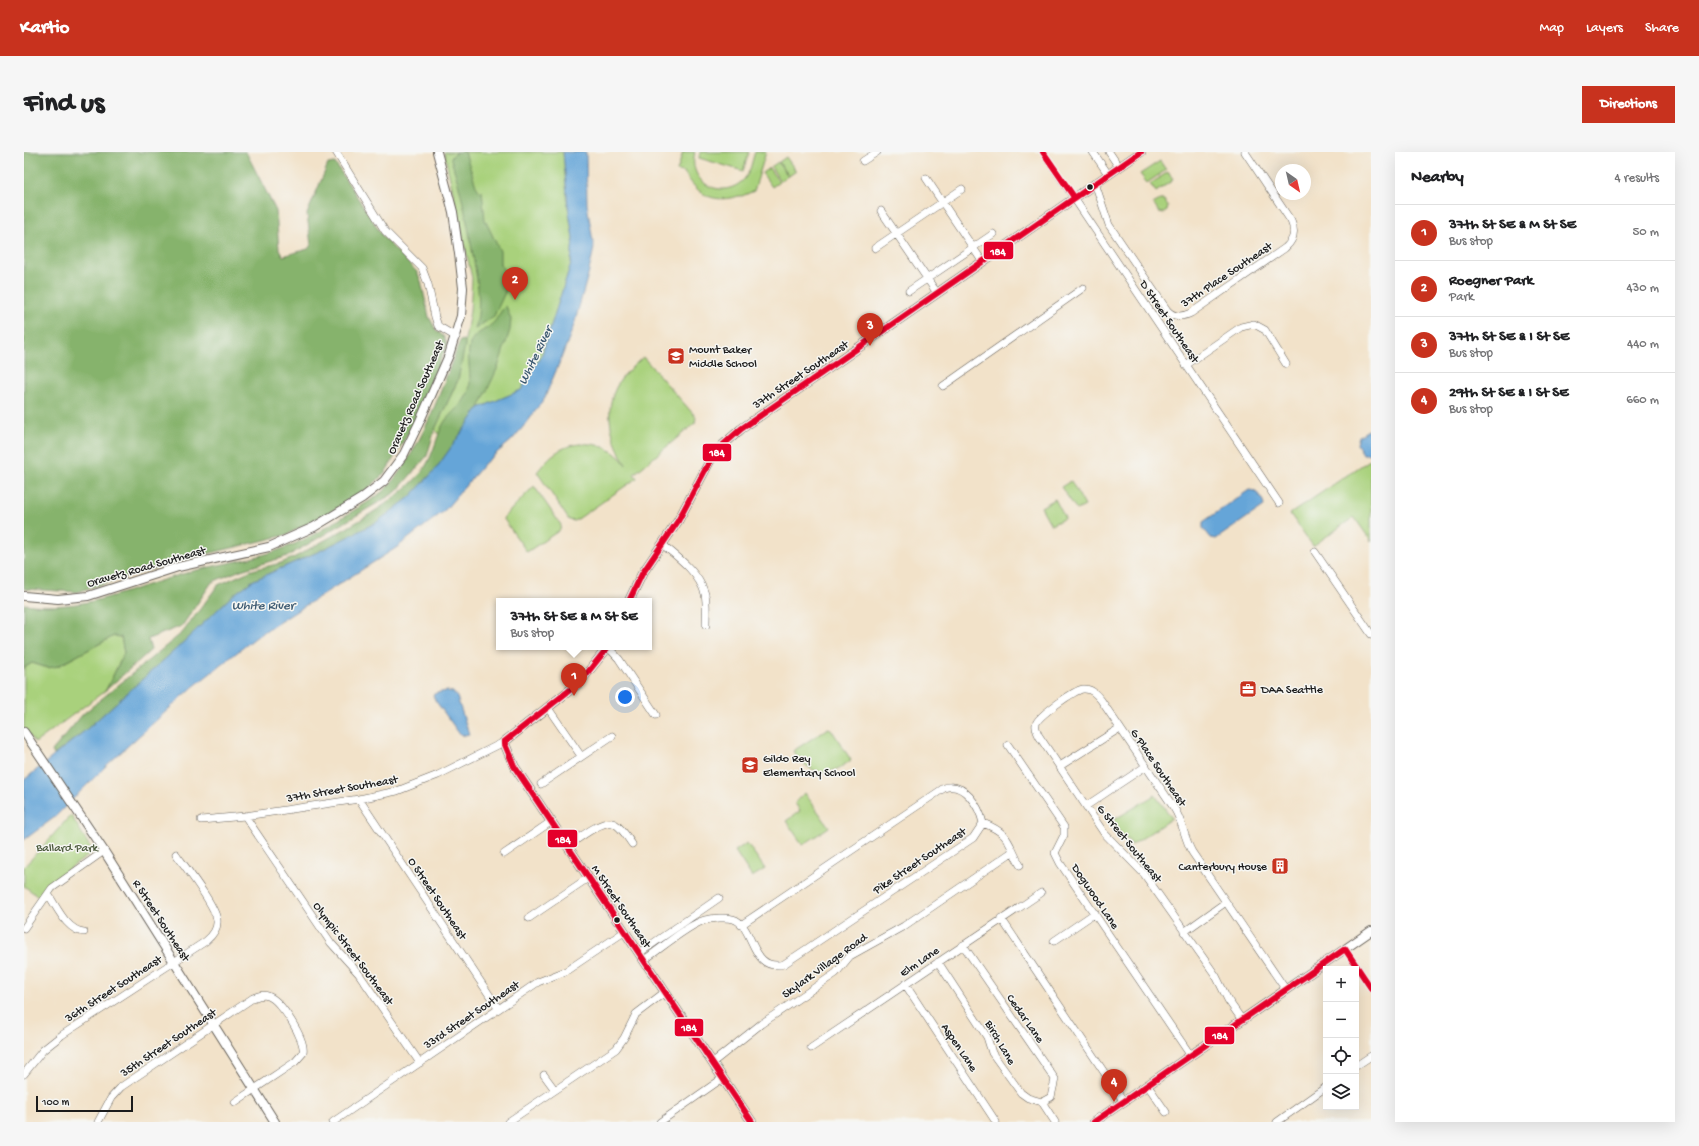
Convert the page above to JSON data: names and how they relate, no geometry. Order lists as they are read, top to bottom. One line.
{"streets":{"street":["37th Place Southeast","D Street Southeast","37th Street Southeast","Oravetz Road Southeast","G Place Southeast","G Street Southeast","Pike Street Southeast","Dogwood Lane","O Street Southeast","M Street Southeast","R Street Southeast","Olympic Street Southeast","Elm Lane","Skylark Village Road","36th Street Southeast","33rd Street Southeast","Cedar Lane","35th Street Southeast","Birch Lane","Aspen Lane"]},"crossings":[["37th Place Southeast","37th Street Southeast"],["D Street Southeast","37th Street Southeast"],["37th Street Southeast","O Street Southeast"],["37th Street Southeast","M Street Southeast"],["37th Street Southeast","Olympic Street Southeast"],["G Place Southeast","G Street Southeast"],["O Street Southeast","33rd Street Southeast"],["M Street Southeast","Skylark Village Road"],["M Street Southeast","33rd Street Southeast"],["R Street Southeast","36th Street Southeast"],["R Street Southeast","35th Street Southeast"],["Olympic Street Southeast","33rd Street Southeast"],["Elm Lane","Cedar Lane"],["Elm Lane","Birch Lane"],["Elm Lane","Aspen Lane"],["Cedar Lane","Birch Lane"]],"water":["White River"],"parks":["Ballard Park"],"places":{"school or university":["Mount Baker Middle School","Gildo Rey Elementary School"],"office":["DAA Seattle"],"building":["Canterbury House"]},"lines":["transit line 184"],"scale_bar":"100 m","north":"bottom right","page":{"header":"Kartio","nav":["Map","Layers","Share"],"buttons":"Directions","title":"Find us","heading":["Nearby","4 results"],"list":[{"mark":"1","name":"37th St SE & M St SE","note":"Bus stop","value":"50 m"},{"mark":"2","name":"Roegner Park","note":"Park","value":"430 m"},{"mark":"3","name":"37th St SE & I St SE","note":"Bus stop","value":"440 m"},{"mark":"4","name":"29th St SE & I St SE","note":"Bus stop","value":"660 m"}],"pins":["2","3","1","4"],"popup":["37th St SE & M St SE","Bus stop"],"map_buttons":["+","−"],"scale":"100 m"}}
